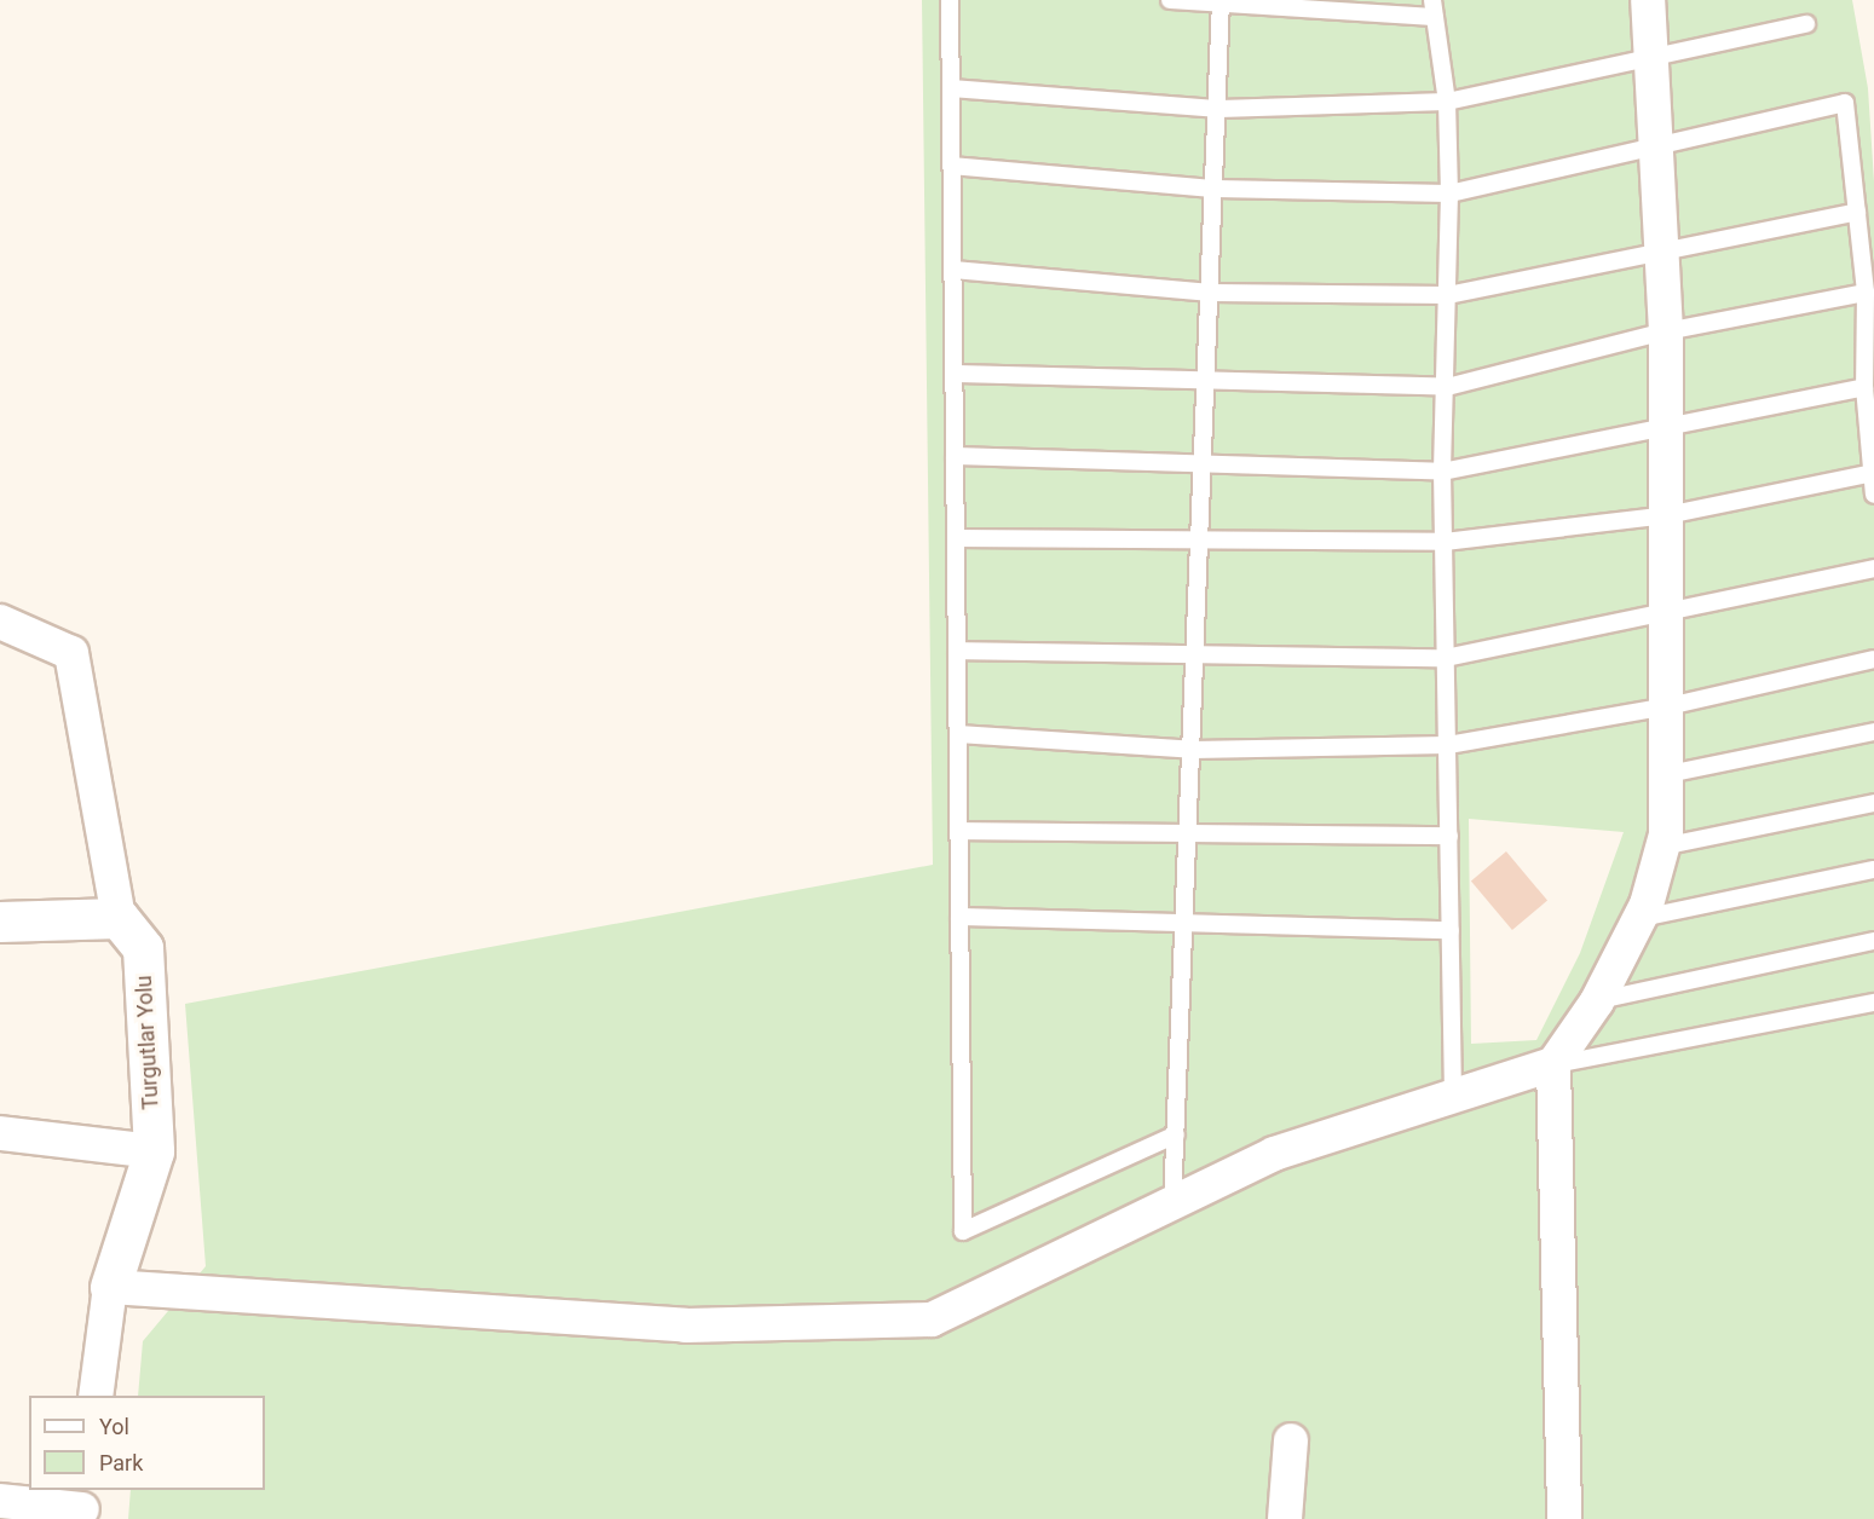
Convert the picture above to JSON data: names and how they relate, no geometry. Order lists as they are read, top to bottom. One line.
{"streets":{"main road":["Turgutlar Yolu"]},"legend":["Yol","Park"]}
